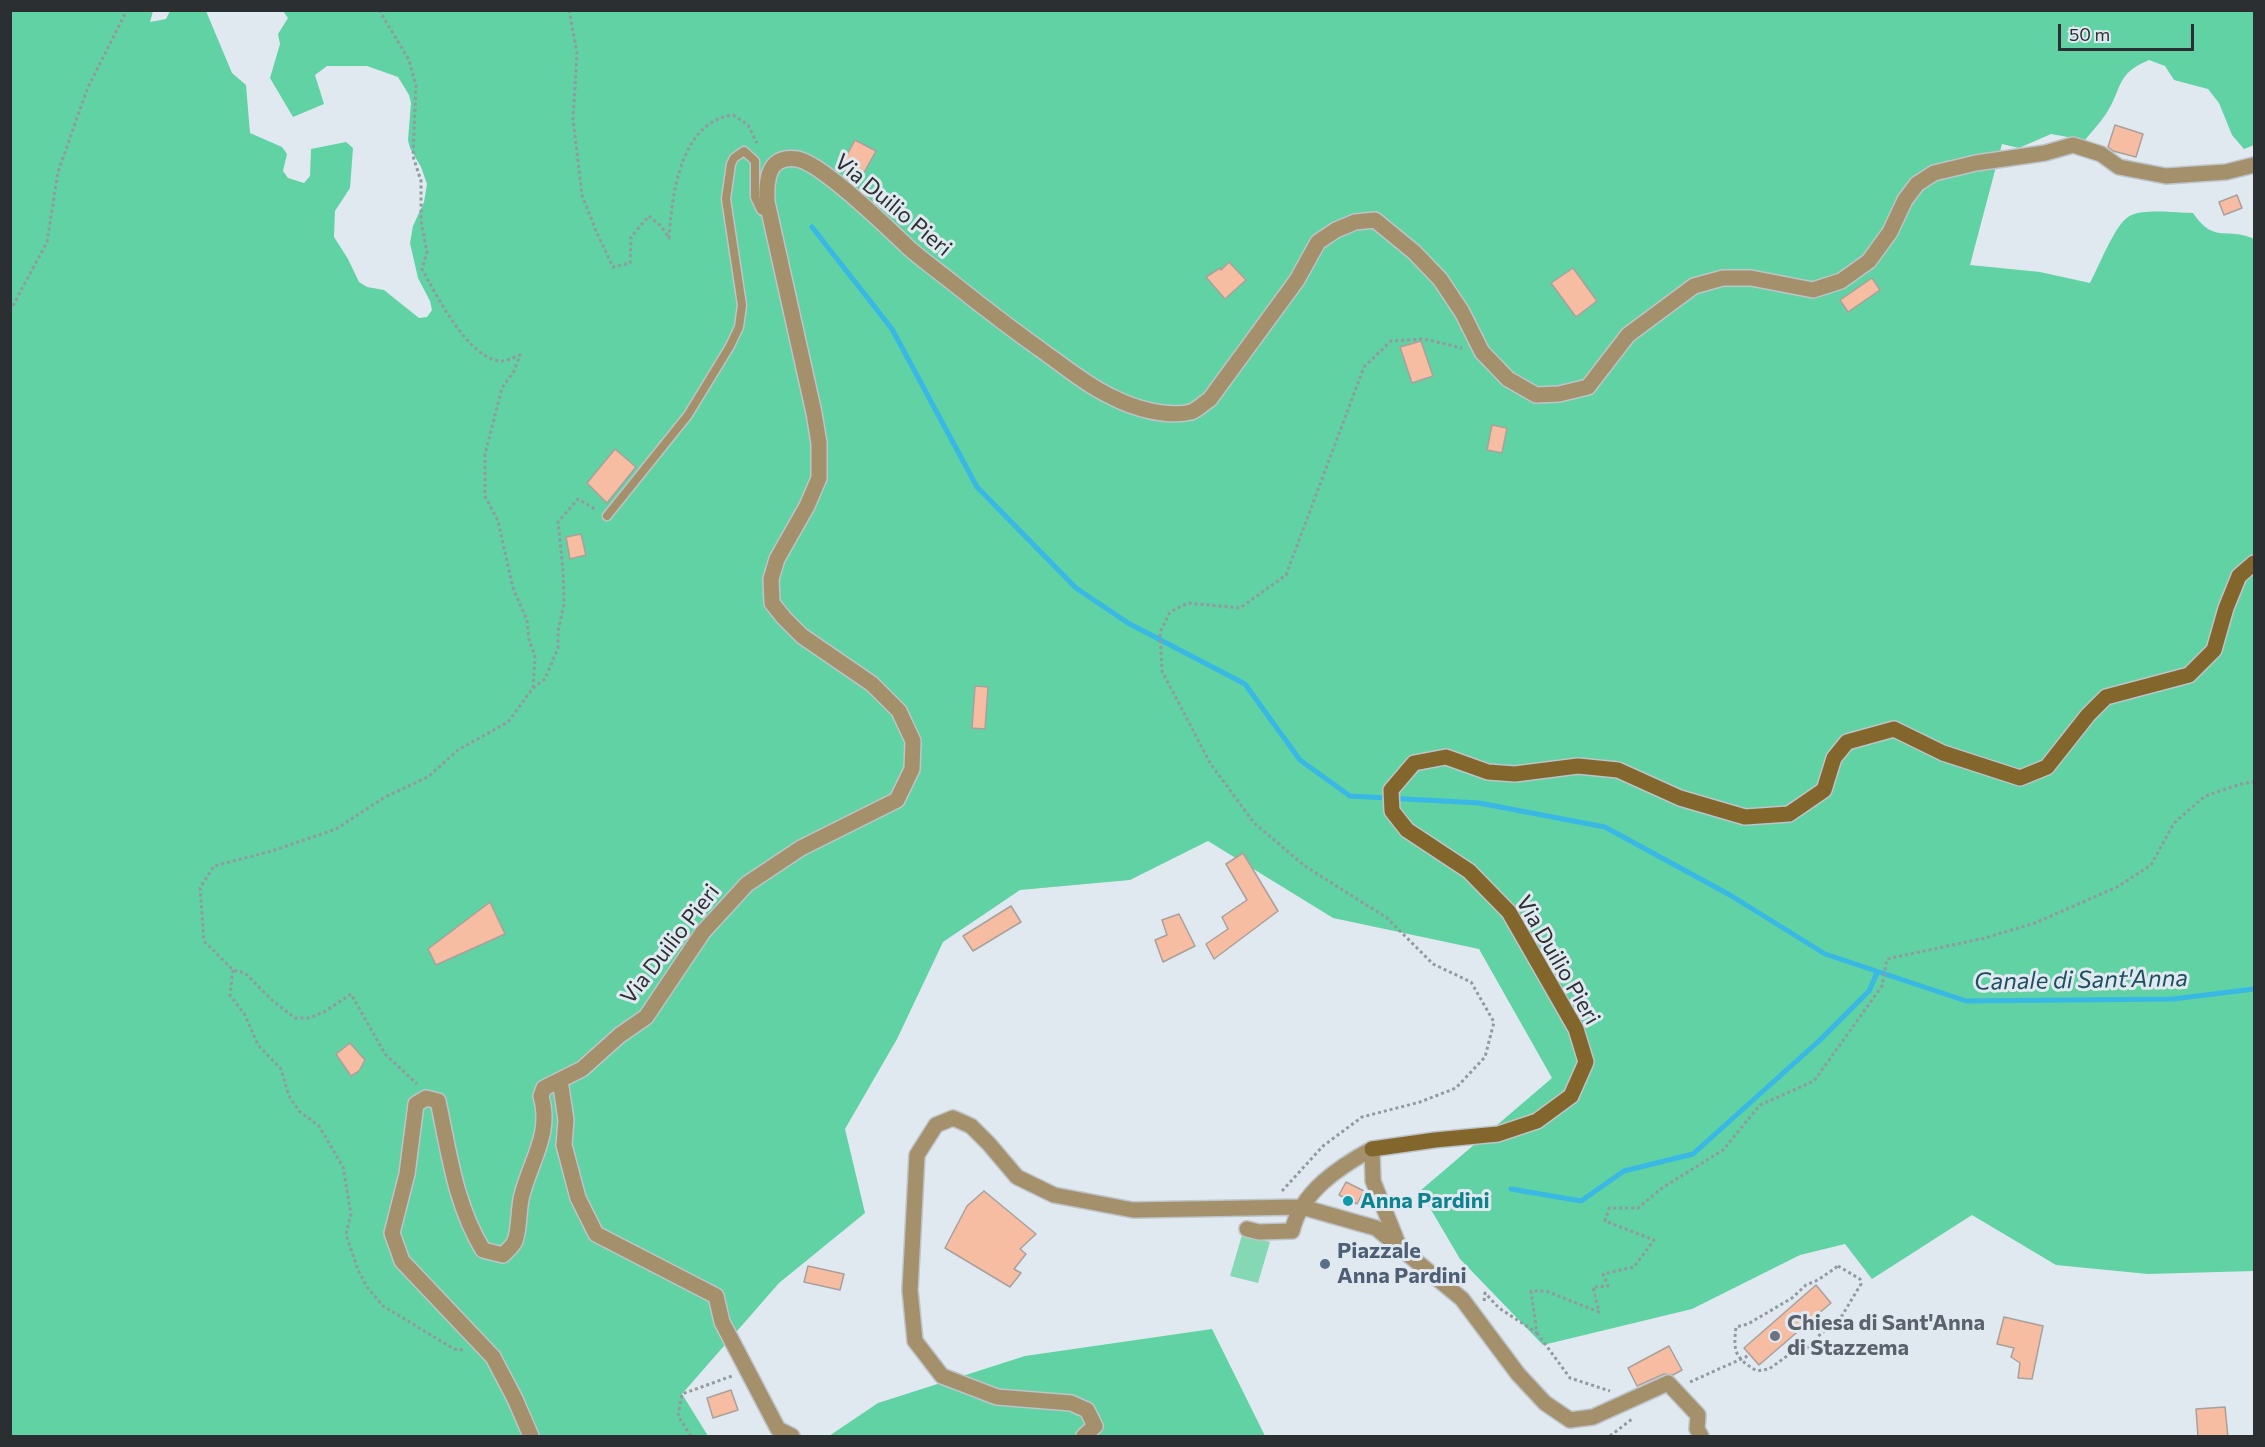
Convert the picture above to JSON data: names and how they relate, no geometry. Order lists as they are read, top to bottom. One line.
{"streets":{"street":["Via Duilio Pieri"]},"water":["Canale di Sant'Anna"],"places":["Anna Pardini","Piazzale Anna Pardini","Chiesa di Sant'Anna di Stazzema"],"scale_bar":"50 m"}
